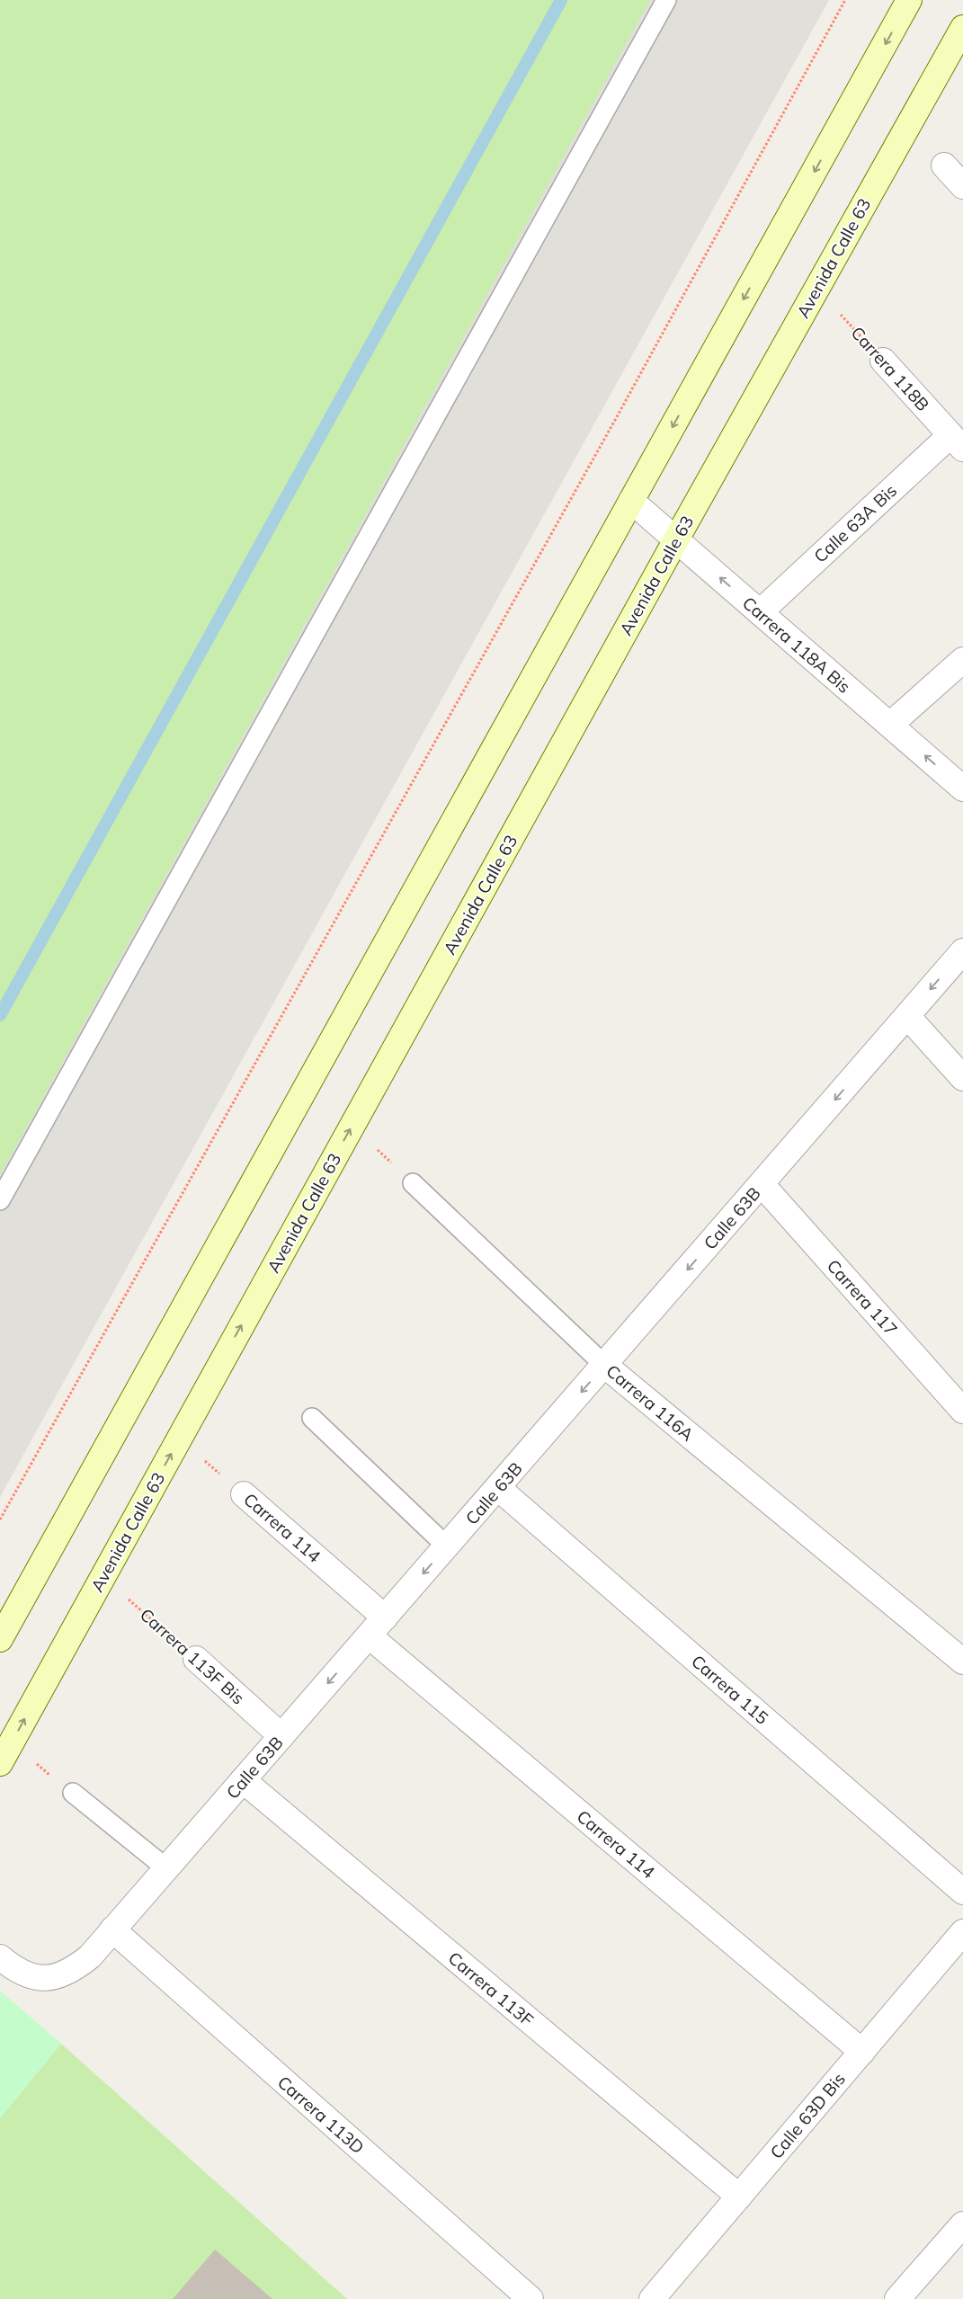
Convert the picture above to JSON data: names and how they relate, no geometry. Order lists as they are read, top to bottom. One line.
{"streets":{"main road":["Avenida Calle 63"],"street":["Carrera 118B","Calle 63A Bis","Carrera 118A Bis","Calle 63B","Carrera 117","Carrera 116A","Carrera 114","Carrera 113F Bis","Carrera 115","Carrera 113F","Carrera 113D","Calle 63D Bis"]},"crossings":[["Avenida Calle 63","Carrera 118B"],["Avenida Calle 63","Carrera 118A Bis"],["Avenida Calle 63","Carrera 114"],["Avenida Calle 63","Carrera 113F Bis"],["Carrera 118B","Calle 63A Bis"],["Calle 63A Bis","Carrera 118A Bis"],["Calle 63B","Carrera 117"],["Calle 63B","Carrera 116A"],["Calle 63B","Carrera 114"],["Calle 63B","Carrera 113F Bis"],["Calle 63B","Carrera 115"],["Calle 63B","Carrera 113F"],["Calle 63B","Carrera 113D"],["Carrera 114","Calle 63D Bis"],["Carrera 113F","Calle 63D Bis"]],"one_way":["Carrera 118A Bis","Calle 63B"]}
